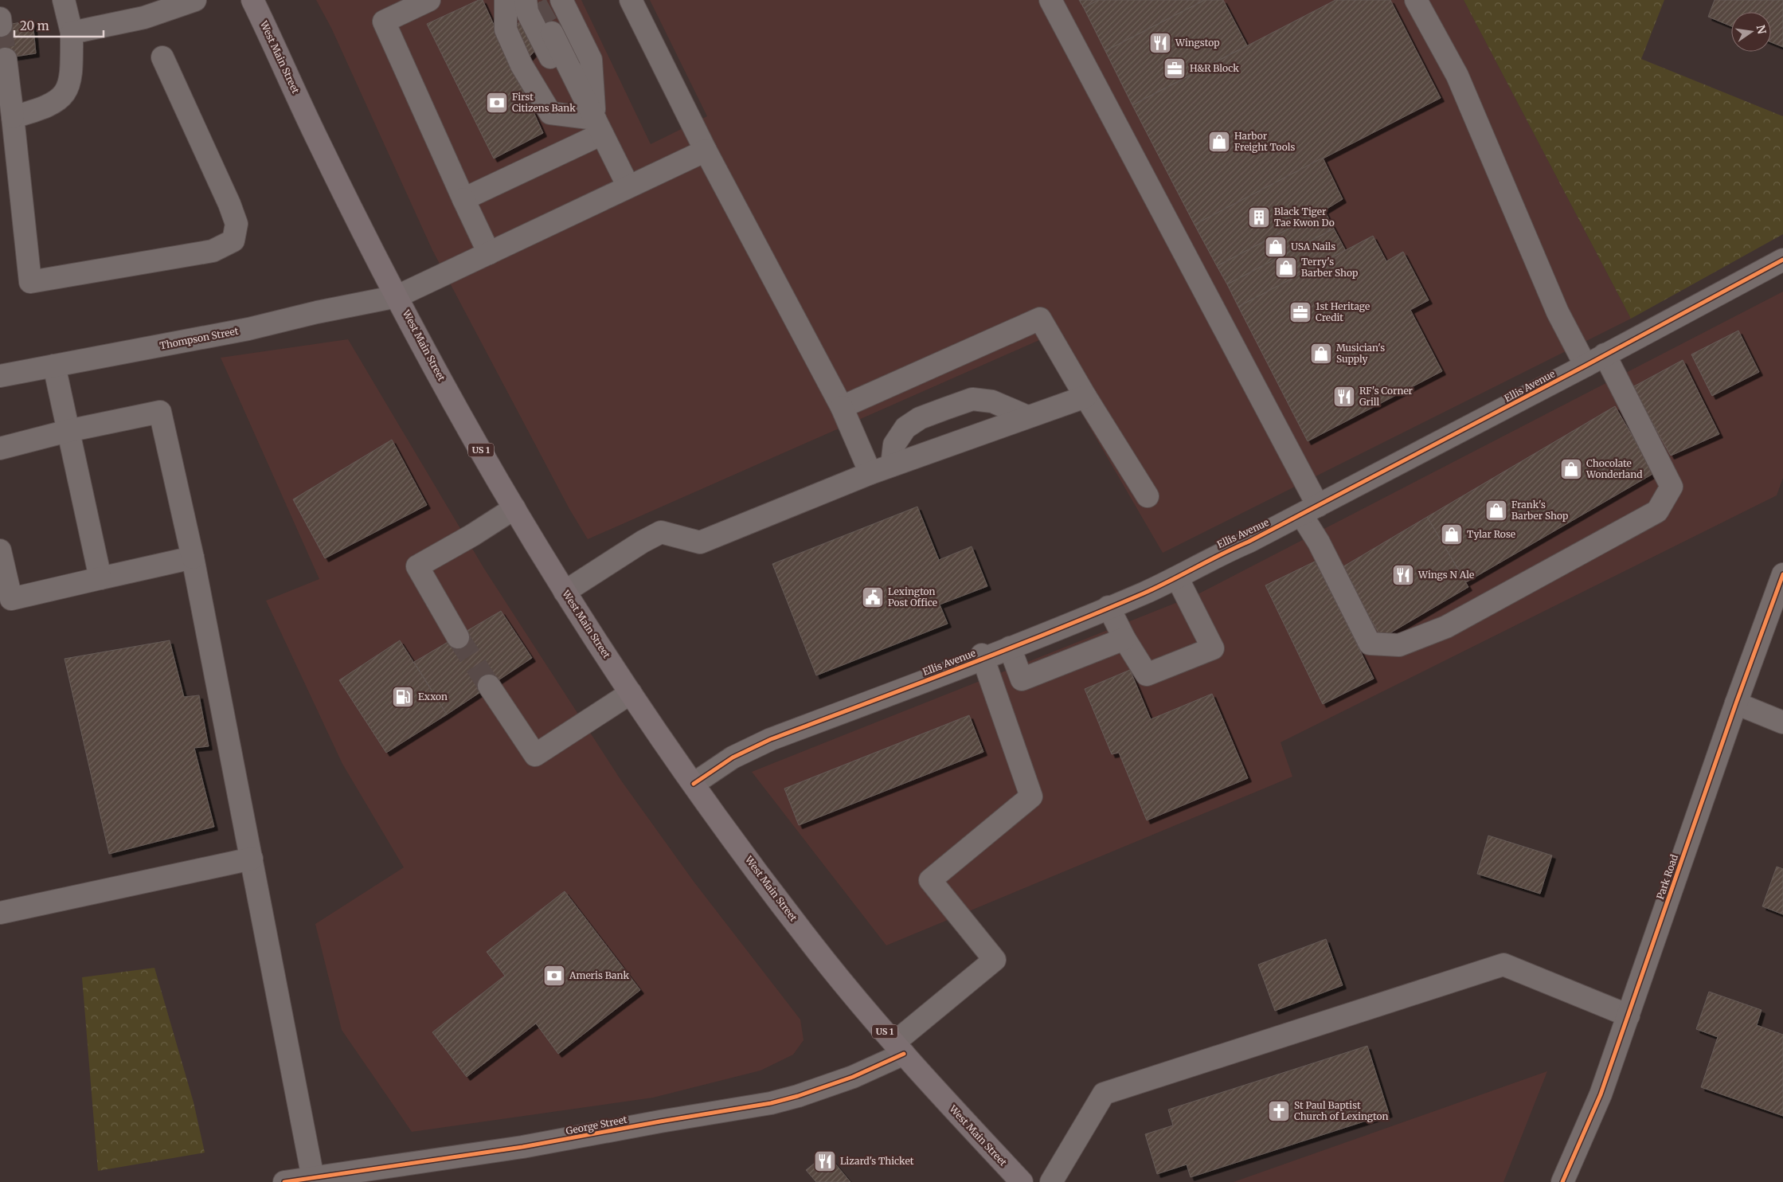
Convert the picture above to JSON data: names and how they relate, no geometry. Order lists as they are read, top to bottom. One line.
{"streets":{"main road":["West Main Street","US 1"],"street":["Thompson Street","Ellis Avenue","Park Road","George Street"]},"crossings":[["West Main Street","Thompson Street"],["West Main Street","Ellis Avenue"],["West Main Street","George Street"],["Ellis Avenue","George Street"]],"places":{"restaurant":["Wingstop","RF's Corner Grill","Wings N Ale","Lizard's Thicket"],"office":["H&R Block","1st Heritage Credit"],"bank":["First Citizens Bank","Ameris Bank"],"shop":["Harbor Freight Tools","USA Nails","Terry's Barber Shop","Musician's Supply","Chocolate Wonderland","Frank's Barber Shop","Tylar Rose"],"building":["Black Tiger Tae Kwon Do"],"public building":["Lexington Post Office"],"fuel station":["Exxon"],"church":["St Paul Baptist Church of Lexington"]},"scale_bar":"20 m","north":"right"}
